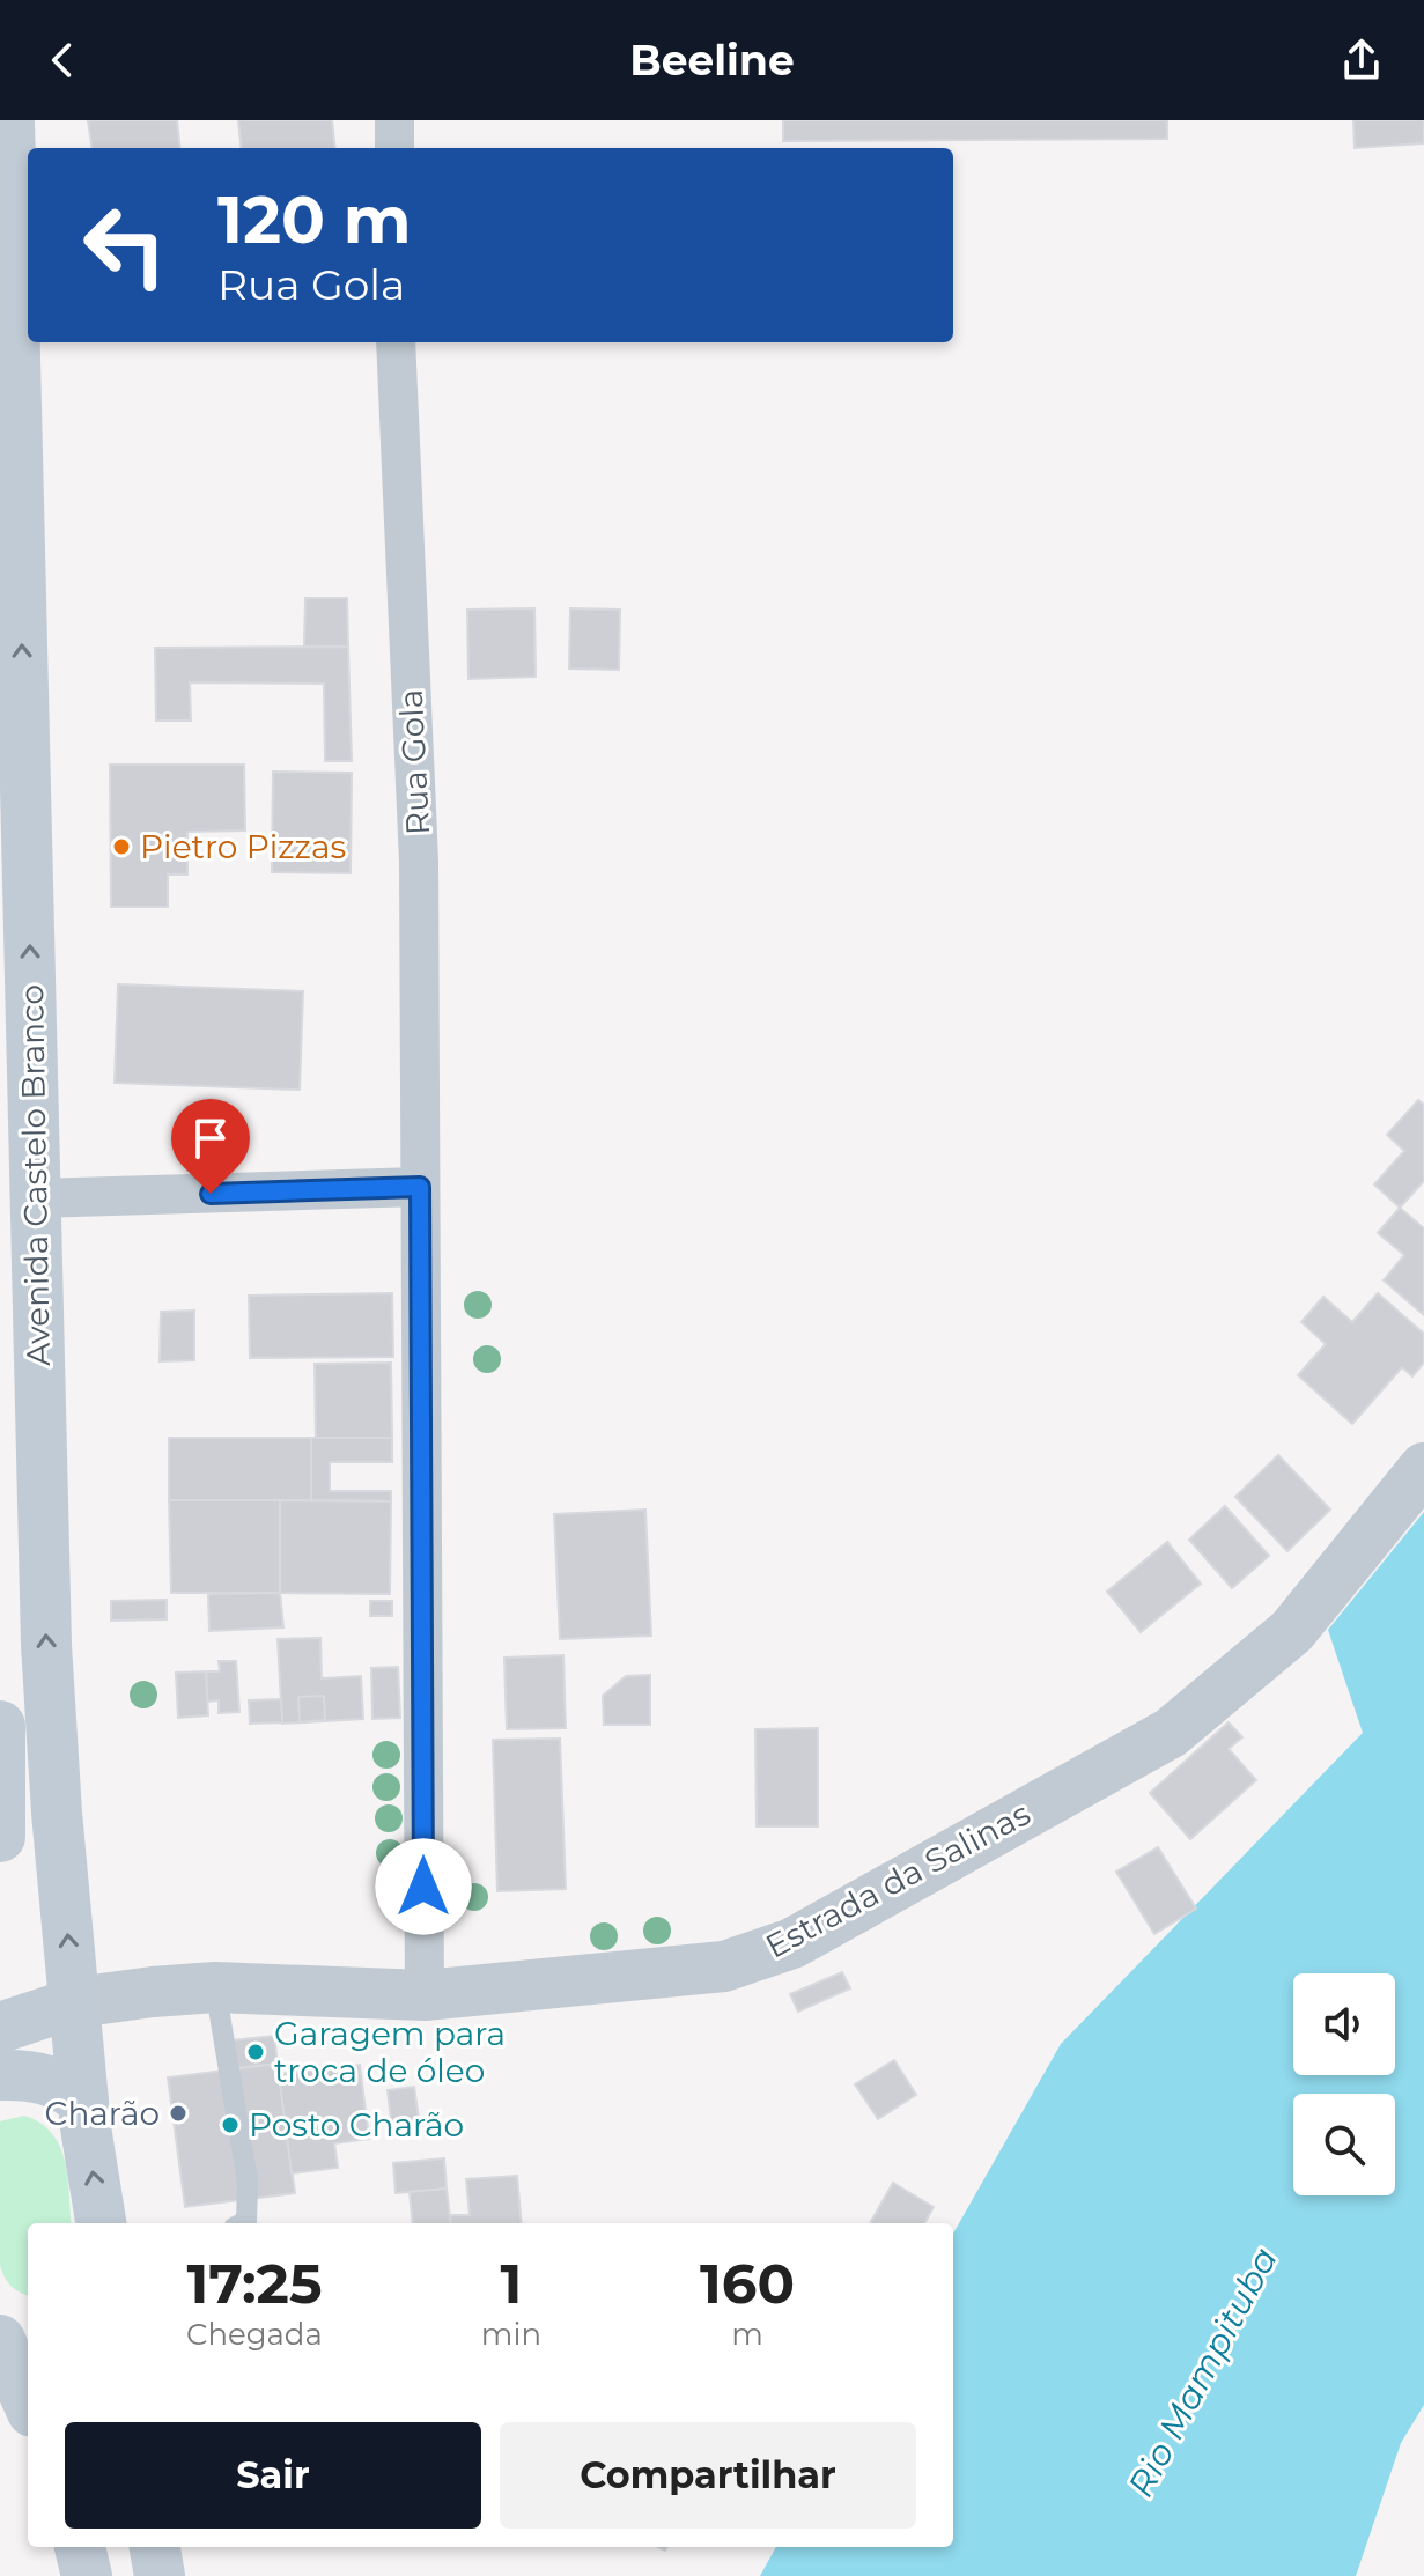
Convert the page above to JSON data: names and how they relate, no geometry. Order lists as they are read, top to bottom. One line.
{"streets":{"main road":["Avenida Castelo Branco"],"street":["Rua Gola","Estrada da Salinas"]},"crossings":[["Rua Gola","Estrada da Salinas"],["Avenida Castelo Branco","Estrada da Salinas"]],"one_way":["Avenida Castelo Branco"],"water":["Rio Mampituba"],"places":["Pietro Pizzas","Garagem para troca de óleo","Charão","Posto Charão"],"page":{"header":"Beeline","turn":["120 m","Rua Gola"],"eta":["17:25","Chegada","1","min","160","m"],"buttons":["Sair","Compartilhar"]}}
